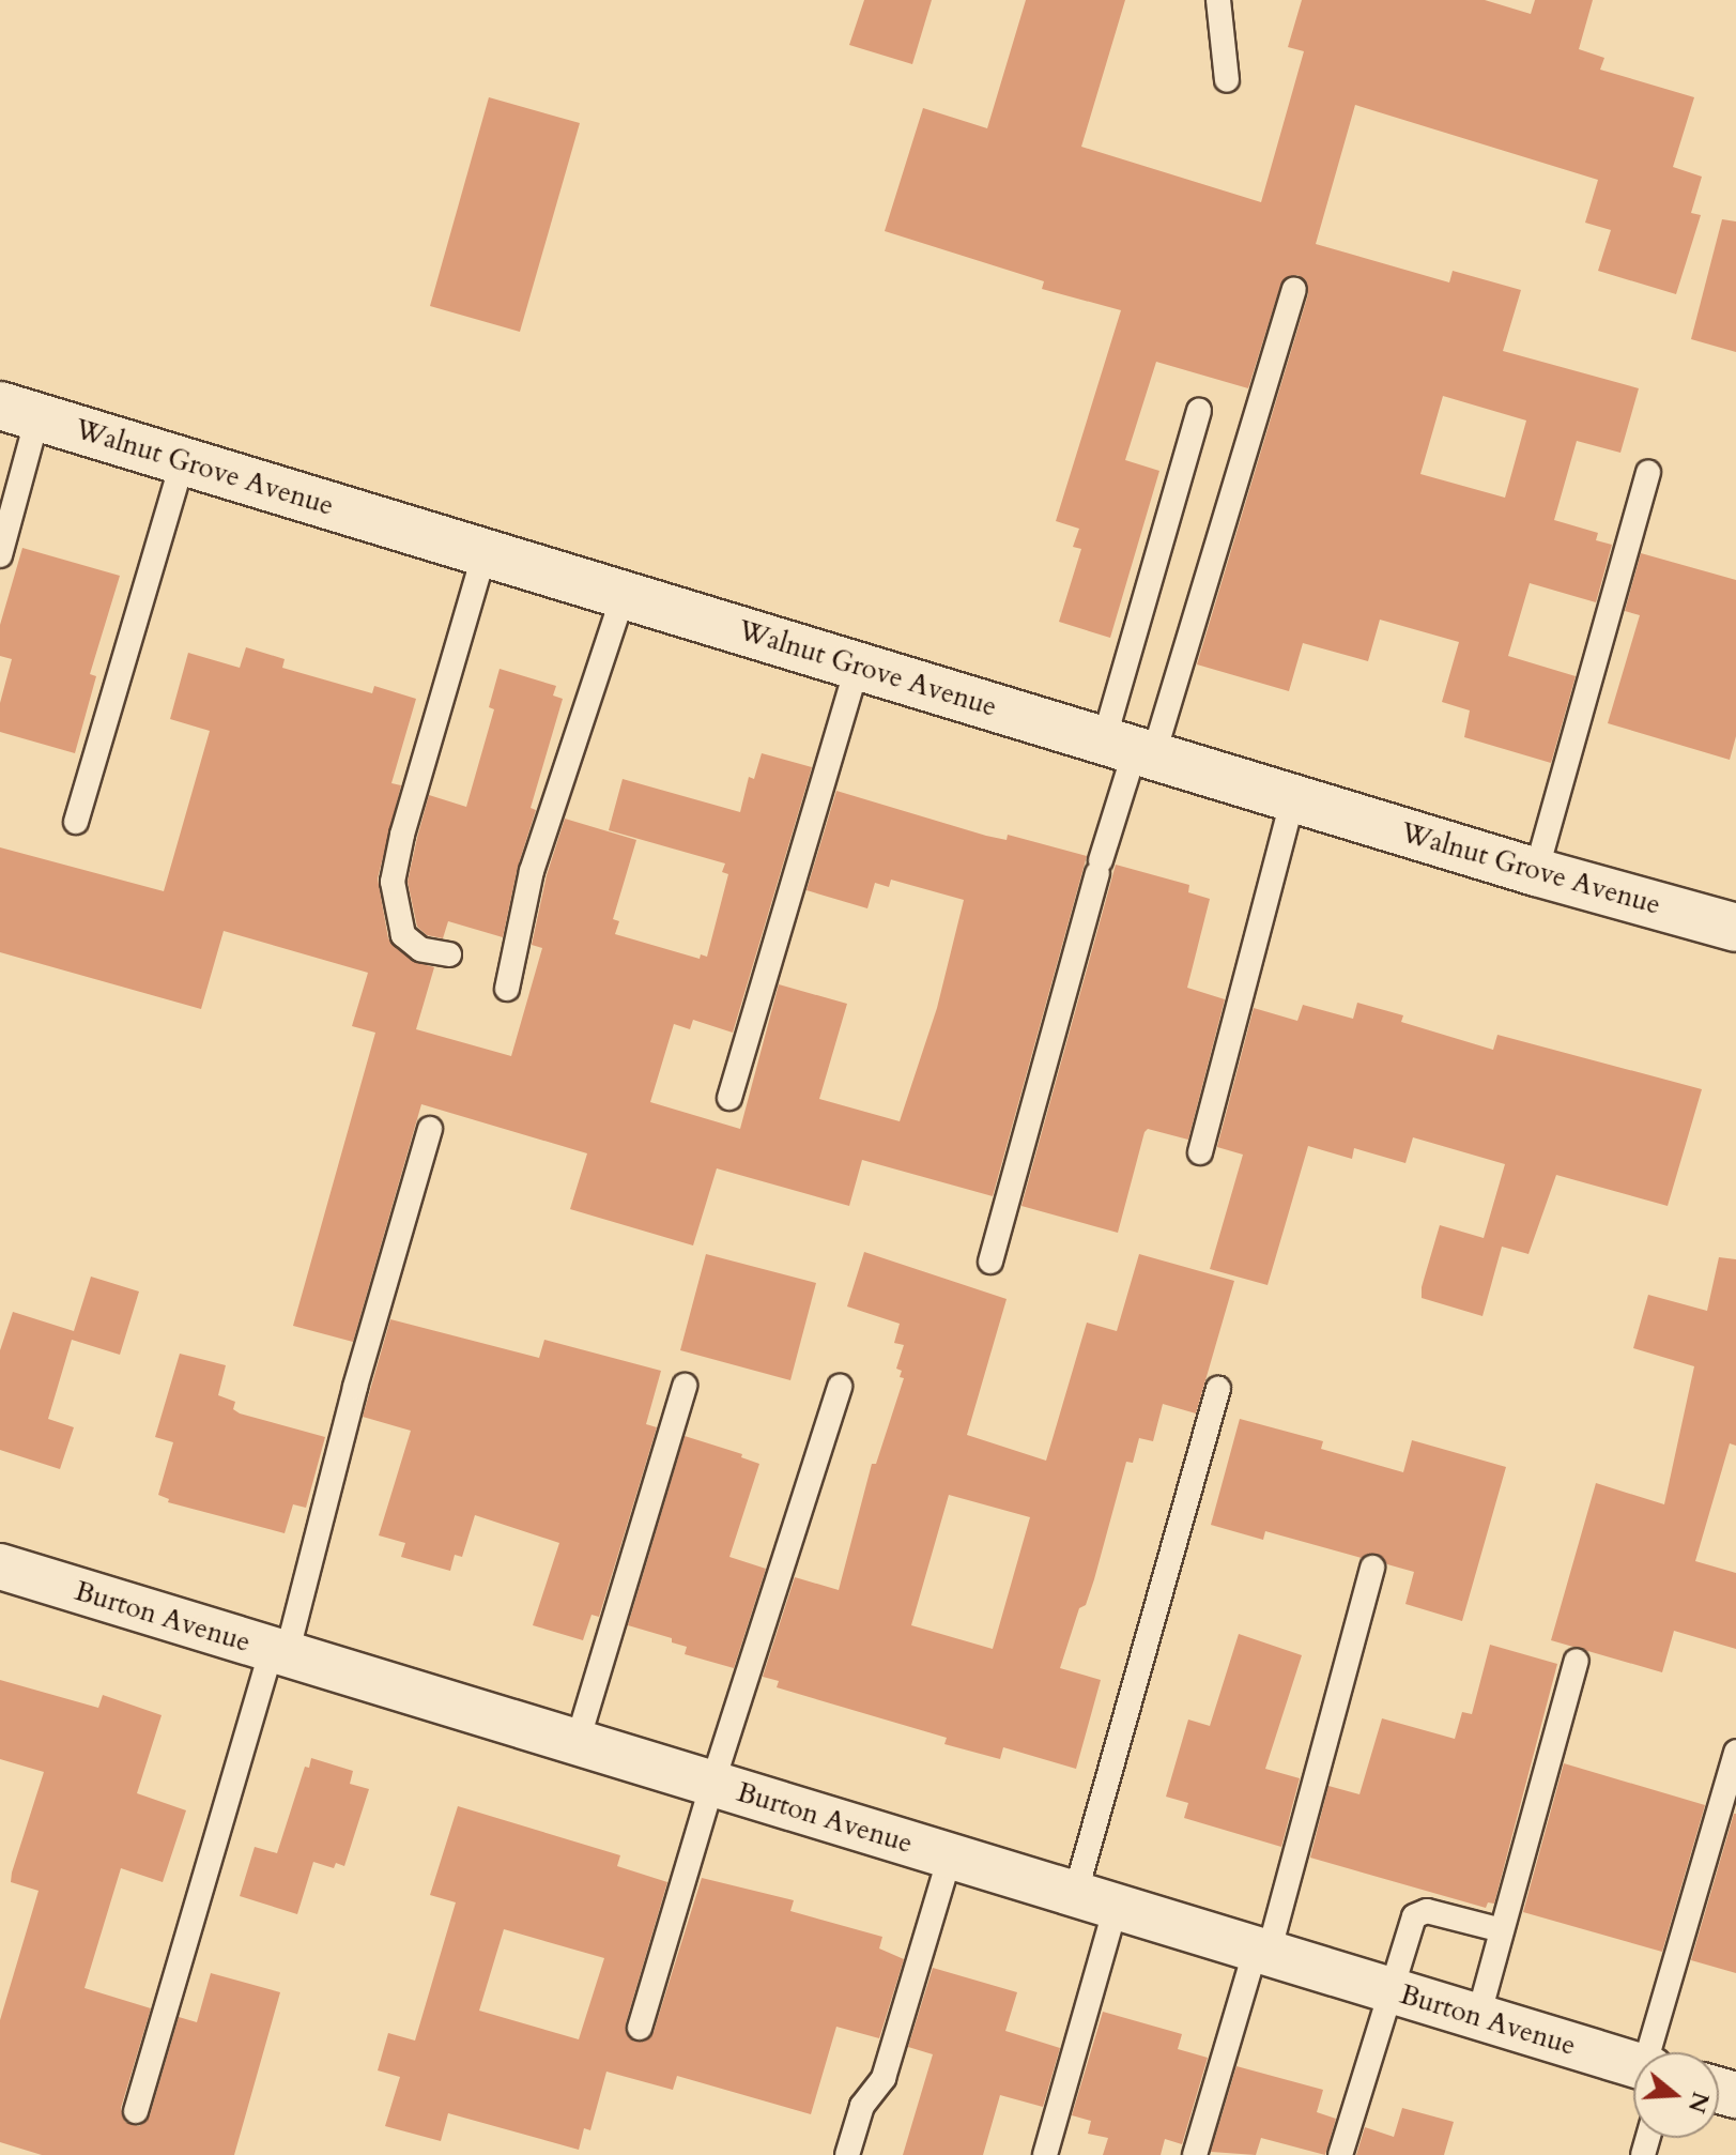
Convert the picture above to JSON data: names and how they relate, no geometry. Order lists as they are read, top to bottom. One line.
{"streets":{"main road":["Walnut Grove Avenue"],"street":["Burton Avenue"]},"north":"right"}
